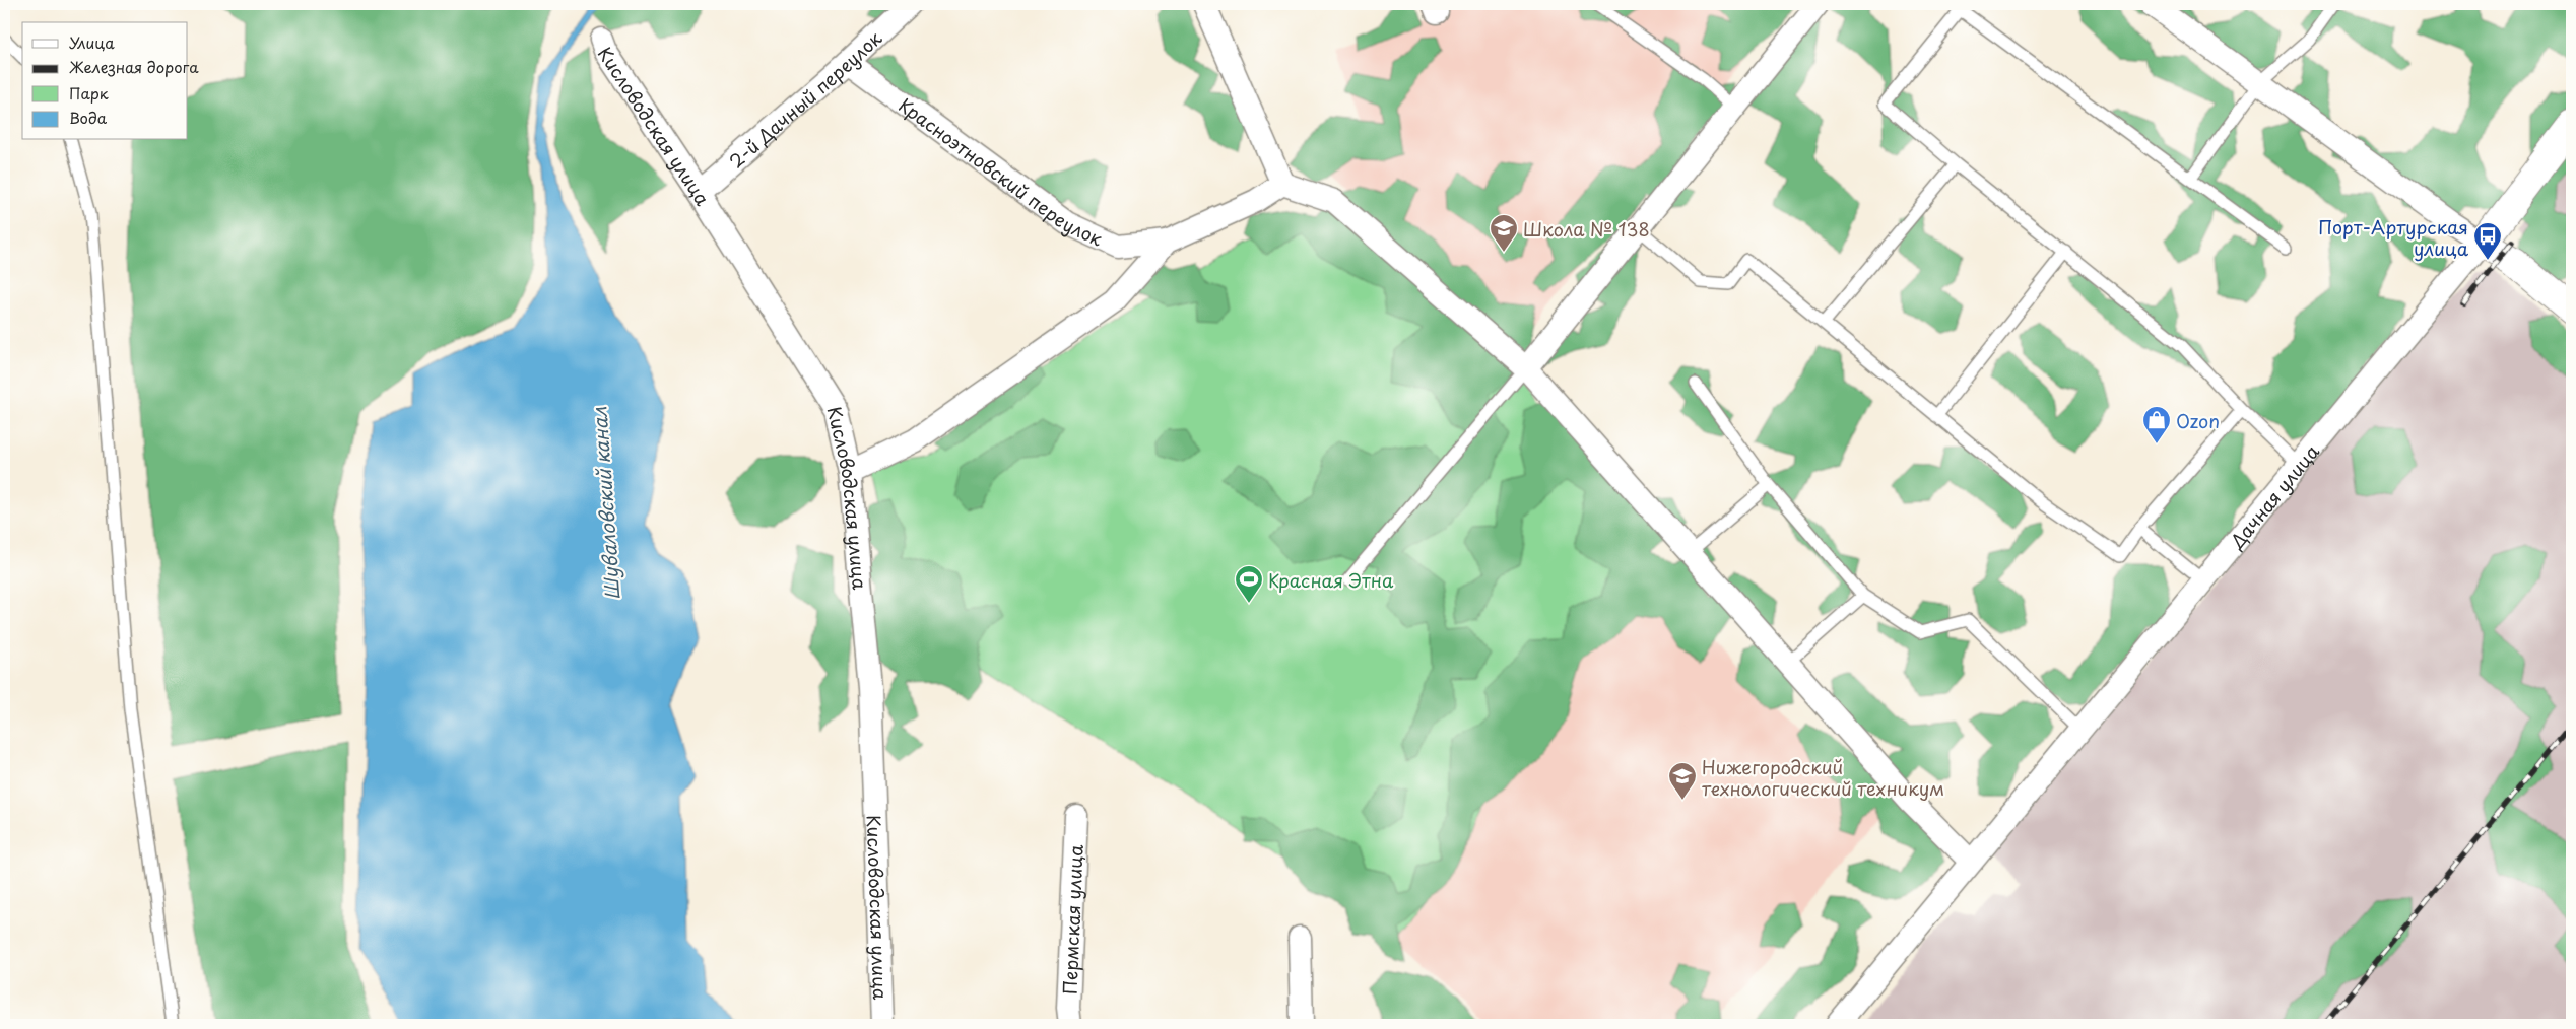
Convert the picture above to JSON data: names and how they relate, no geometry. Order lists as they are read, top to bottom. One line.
{"streets":{"street":["2-й Дачный переулок","Кисловодская улица","Красноэтновский переулок","Дачная улица","Пермская улица"]},"crossings":[["2-й Дачный переулок","Кисловодская улица"],["2-й Дачный переулок","Красноэтновский переулок"]],"water":["Шуваловский канал"],"places":{"school or university":["Школа № 138","Нижегородский технологический техникум"],"bus stop":["Порт-Артурская улица"],"shop":["Ozon"],"sports":["Красная Этна"]},"legend":["Улица","Железная дорога","Парк","Вода"]}
